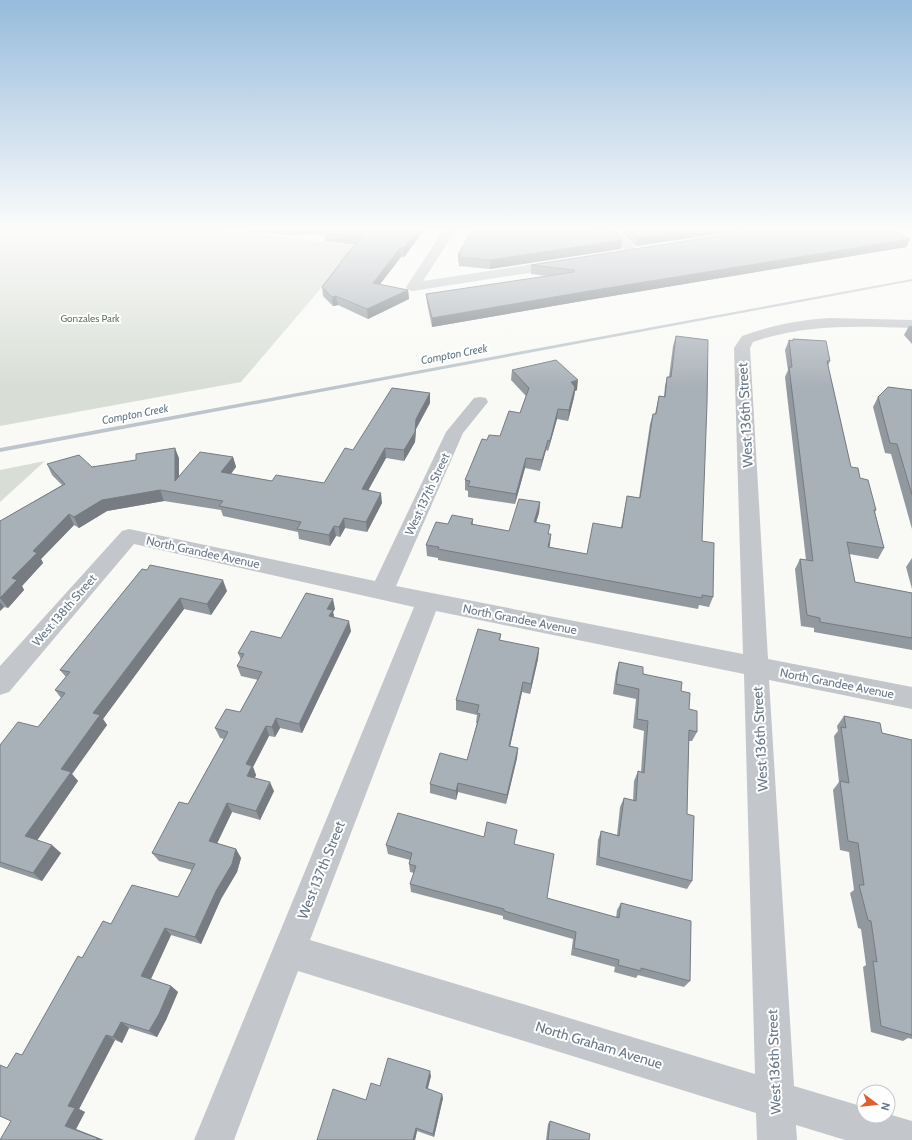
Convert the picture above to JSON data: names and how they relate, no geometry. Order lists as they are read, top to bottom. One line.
{"streets":{"street":["West 136th Street","West 137th Street","North Grandee Avenue","West 138th Street","North Graham Avenue"]},"crossings":[["West 136th Street","North Grandee Avenue"],["West 136th Street","North Graham Avenue"],["West 137th Street","North Grandee Avenue"],["West 137th Street","North Graham Avenue"],["North Grandee Avenue","West 138th Street"]],"water":["Compton Creek"],"parks":["Gonzales Park"],"north":"right"}
